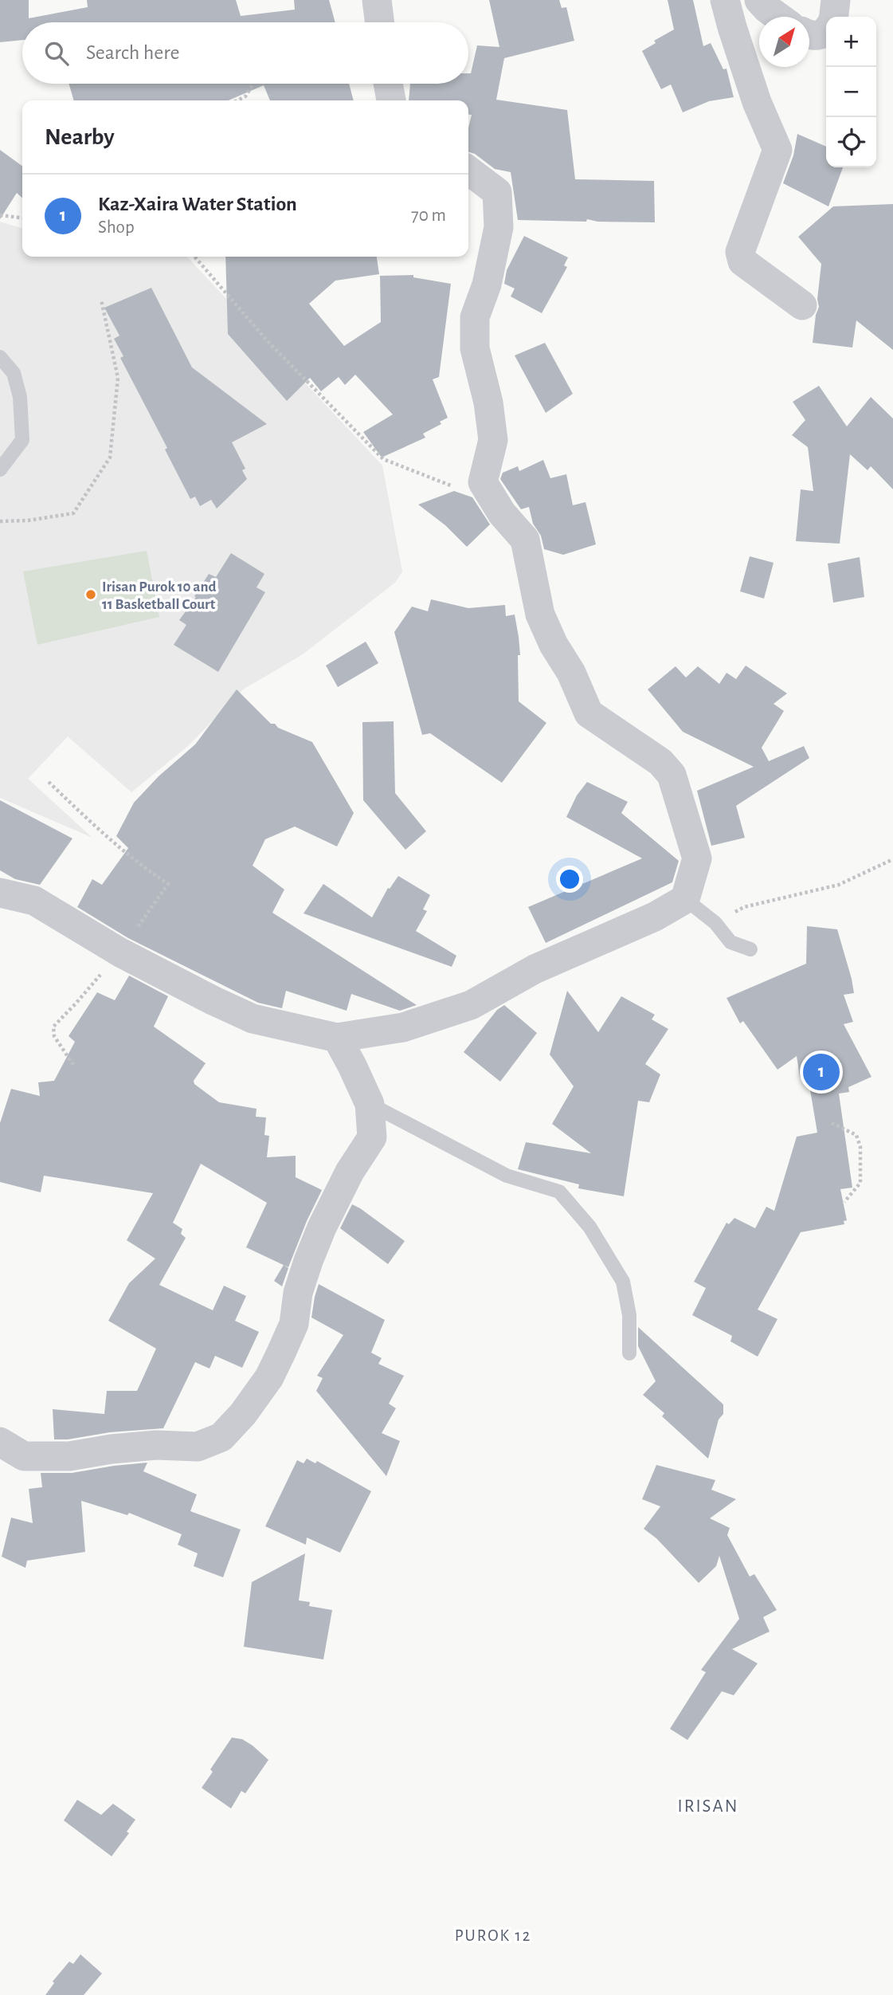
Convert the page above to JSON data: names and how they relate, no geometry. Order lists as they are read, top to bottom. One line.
{"districts":["IRISAN","PUROK 12"],"places":["Irisan Purok 10 and 11 Basketball Court"],"north":"top right","page":{"map_buttons":["+","−"],"search":"Search here","heading":"Nearby","list":[{"mark":"1","name":"Kaz-Xaira Water Station","note":"Shop","value":"70 m"}],"pins":"1"}}
